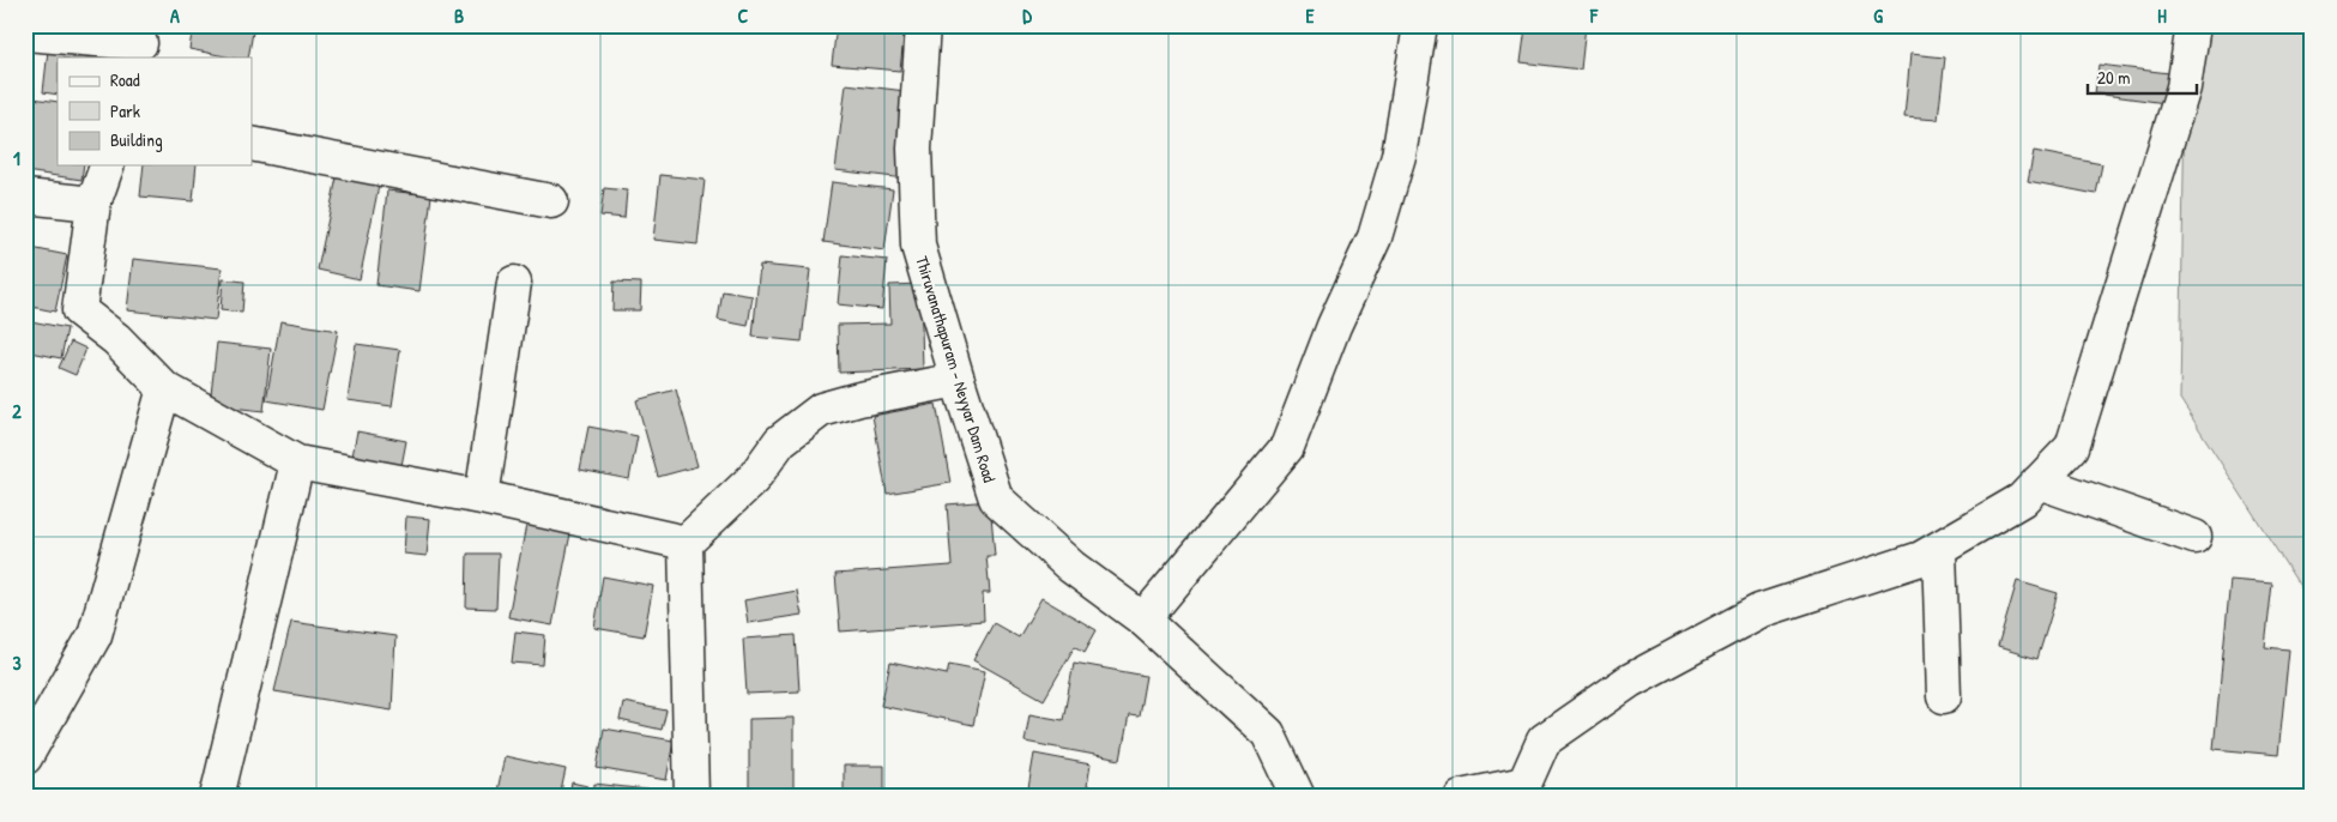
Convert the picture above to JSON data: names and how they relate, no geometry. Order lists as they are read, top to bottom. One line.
{"streets":{"street":["Thiruvanathapuram - Neyyar Dam Road"]},"legend":["Road","Park","Building"],"scale_bar":"20 m","grid":{"columns":["A","B","C","D","E","F","G","H"],"rows":["1","2","3"]}}
